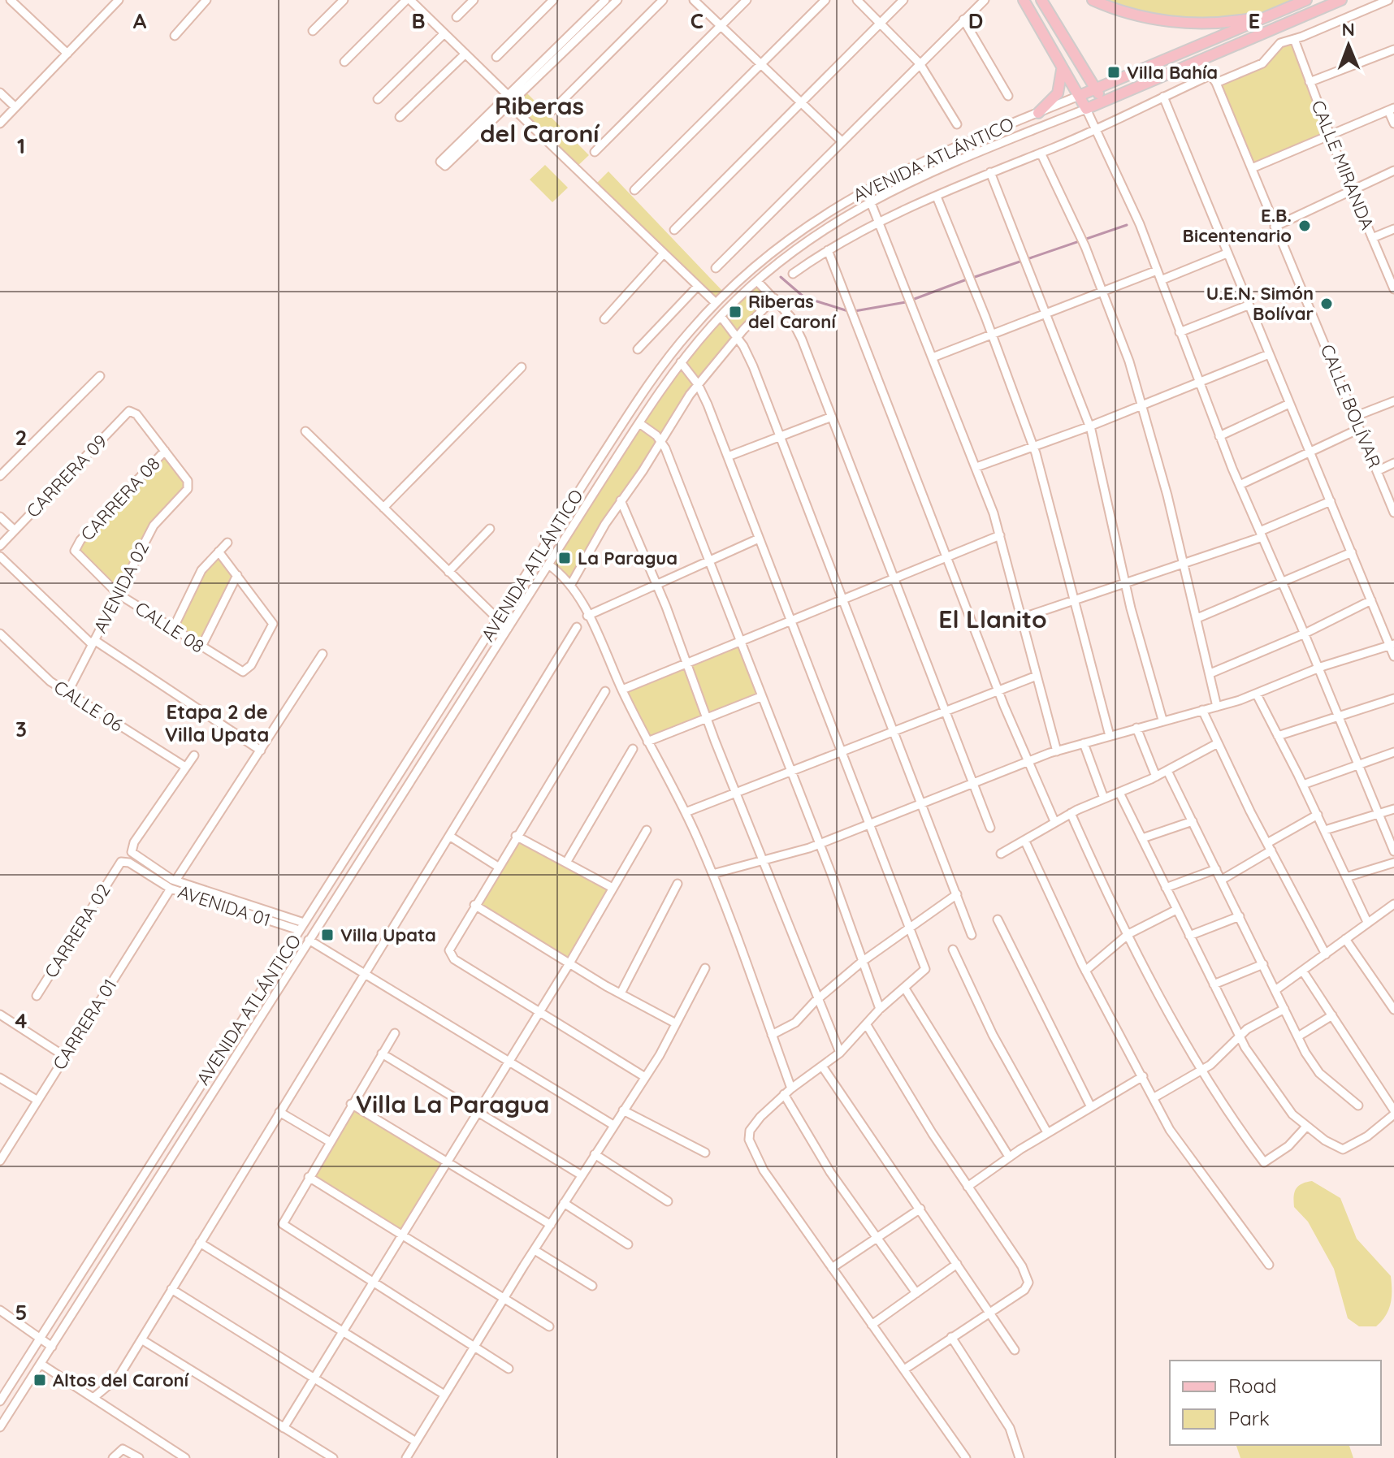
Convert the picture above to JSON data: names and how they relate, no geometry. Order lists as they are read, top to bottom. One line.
{"streets":{"main road":["AVENIDA ATLÁNTICO"],"street":["CALLE MIRANDA","CALLE BOLÍVAR","CARRERA 09","CARRERA 08","AVENIDA 02","CALLE 08","CALLE 06","AVENIDA 01","CARRERA 02","CARRERA 01"]},"crossings":[["AVENIDA ATLÁNTICO","AVENIDA 01"],["CARRERA 09","CARRERA 08"],["CARRERA 09","AVENIDA 02"],["CARRERA 08","AVENIDA 02"],["CARRERA 08","CALLE 08"],["AVENIDA 02","CALLE 08"],["AVENIDA 02","CALLE 06"],["CALLE 06","AVENIDA 01"],["AVENIDA 01","CARRERA 02"],["AVENIDA 01","CARRERA 01"]],"districts":["Riberas del Caroní","El Llanito","Etapa 2 de Villa Upata","Villa La Paragua"],"places":{"transit":["Villa Bahía","Riberas del Caroní","La Paragua","Villa Upata","Altos del Caroní"],"other":["E.B. Bicentenario","U.E.N. Simón Bolívar"]},"legend":["Road","Park"],"north":"top","grid":{"columns":["A","B","C","D","E"],"rows":["1","2","3","4","5"]}}
